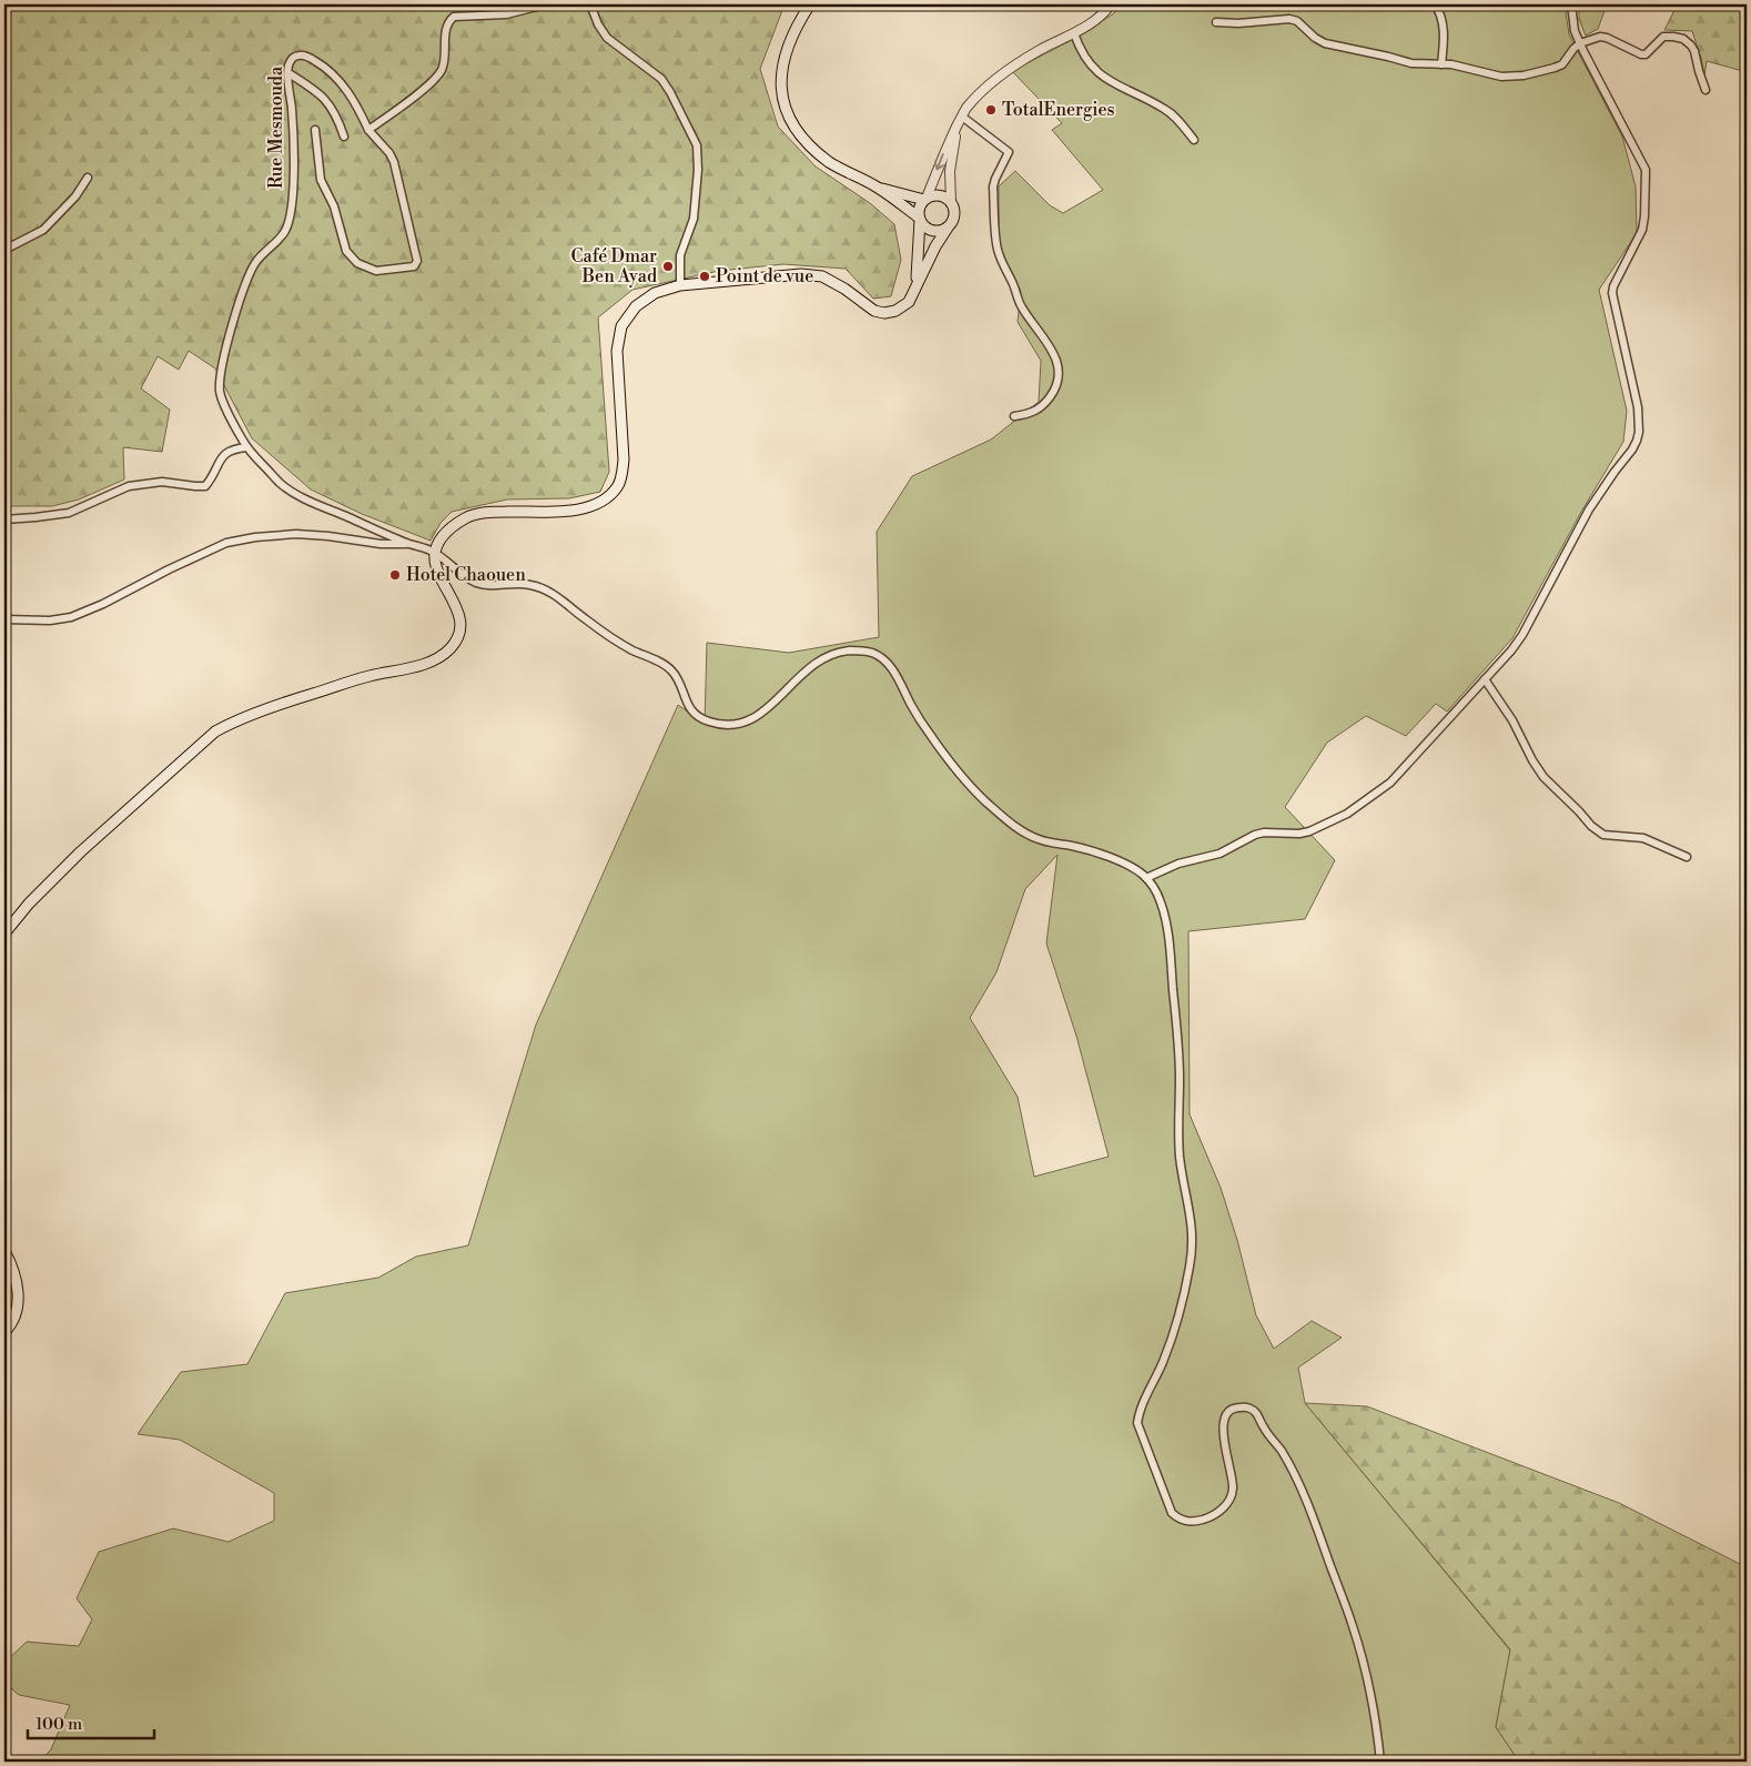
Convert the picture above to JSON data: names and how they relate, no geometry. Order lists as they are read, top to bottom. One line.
{"streets":{"street":["Rue Mesmouda"]},"places":["TotalEnergies","Café Dmar Ben Ayad","Point de vue","Hotel Chaouen"],"scale_bar":"100 m"}
